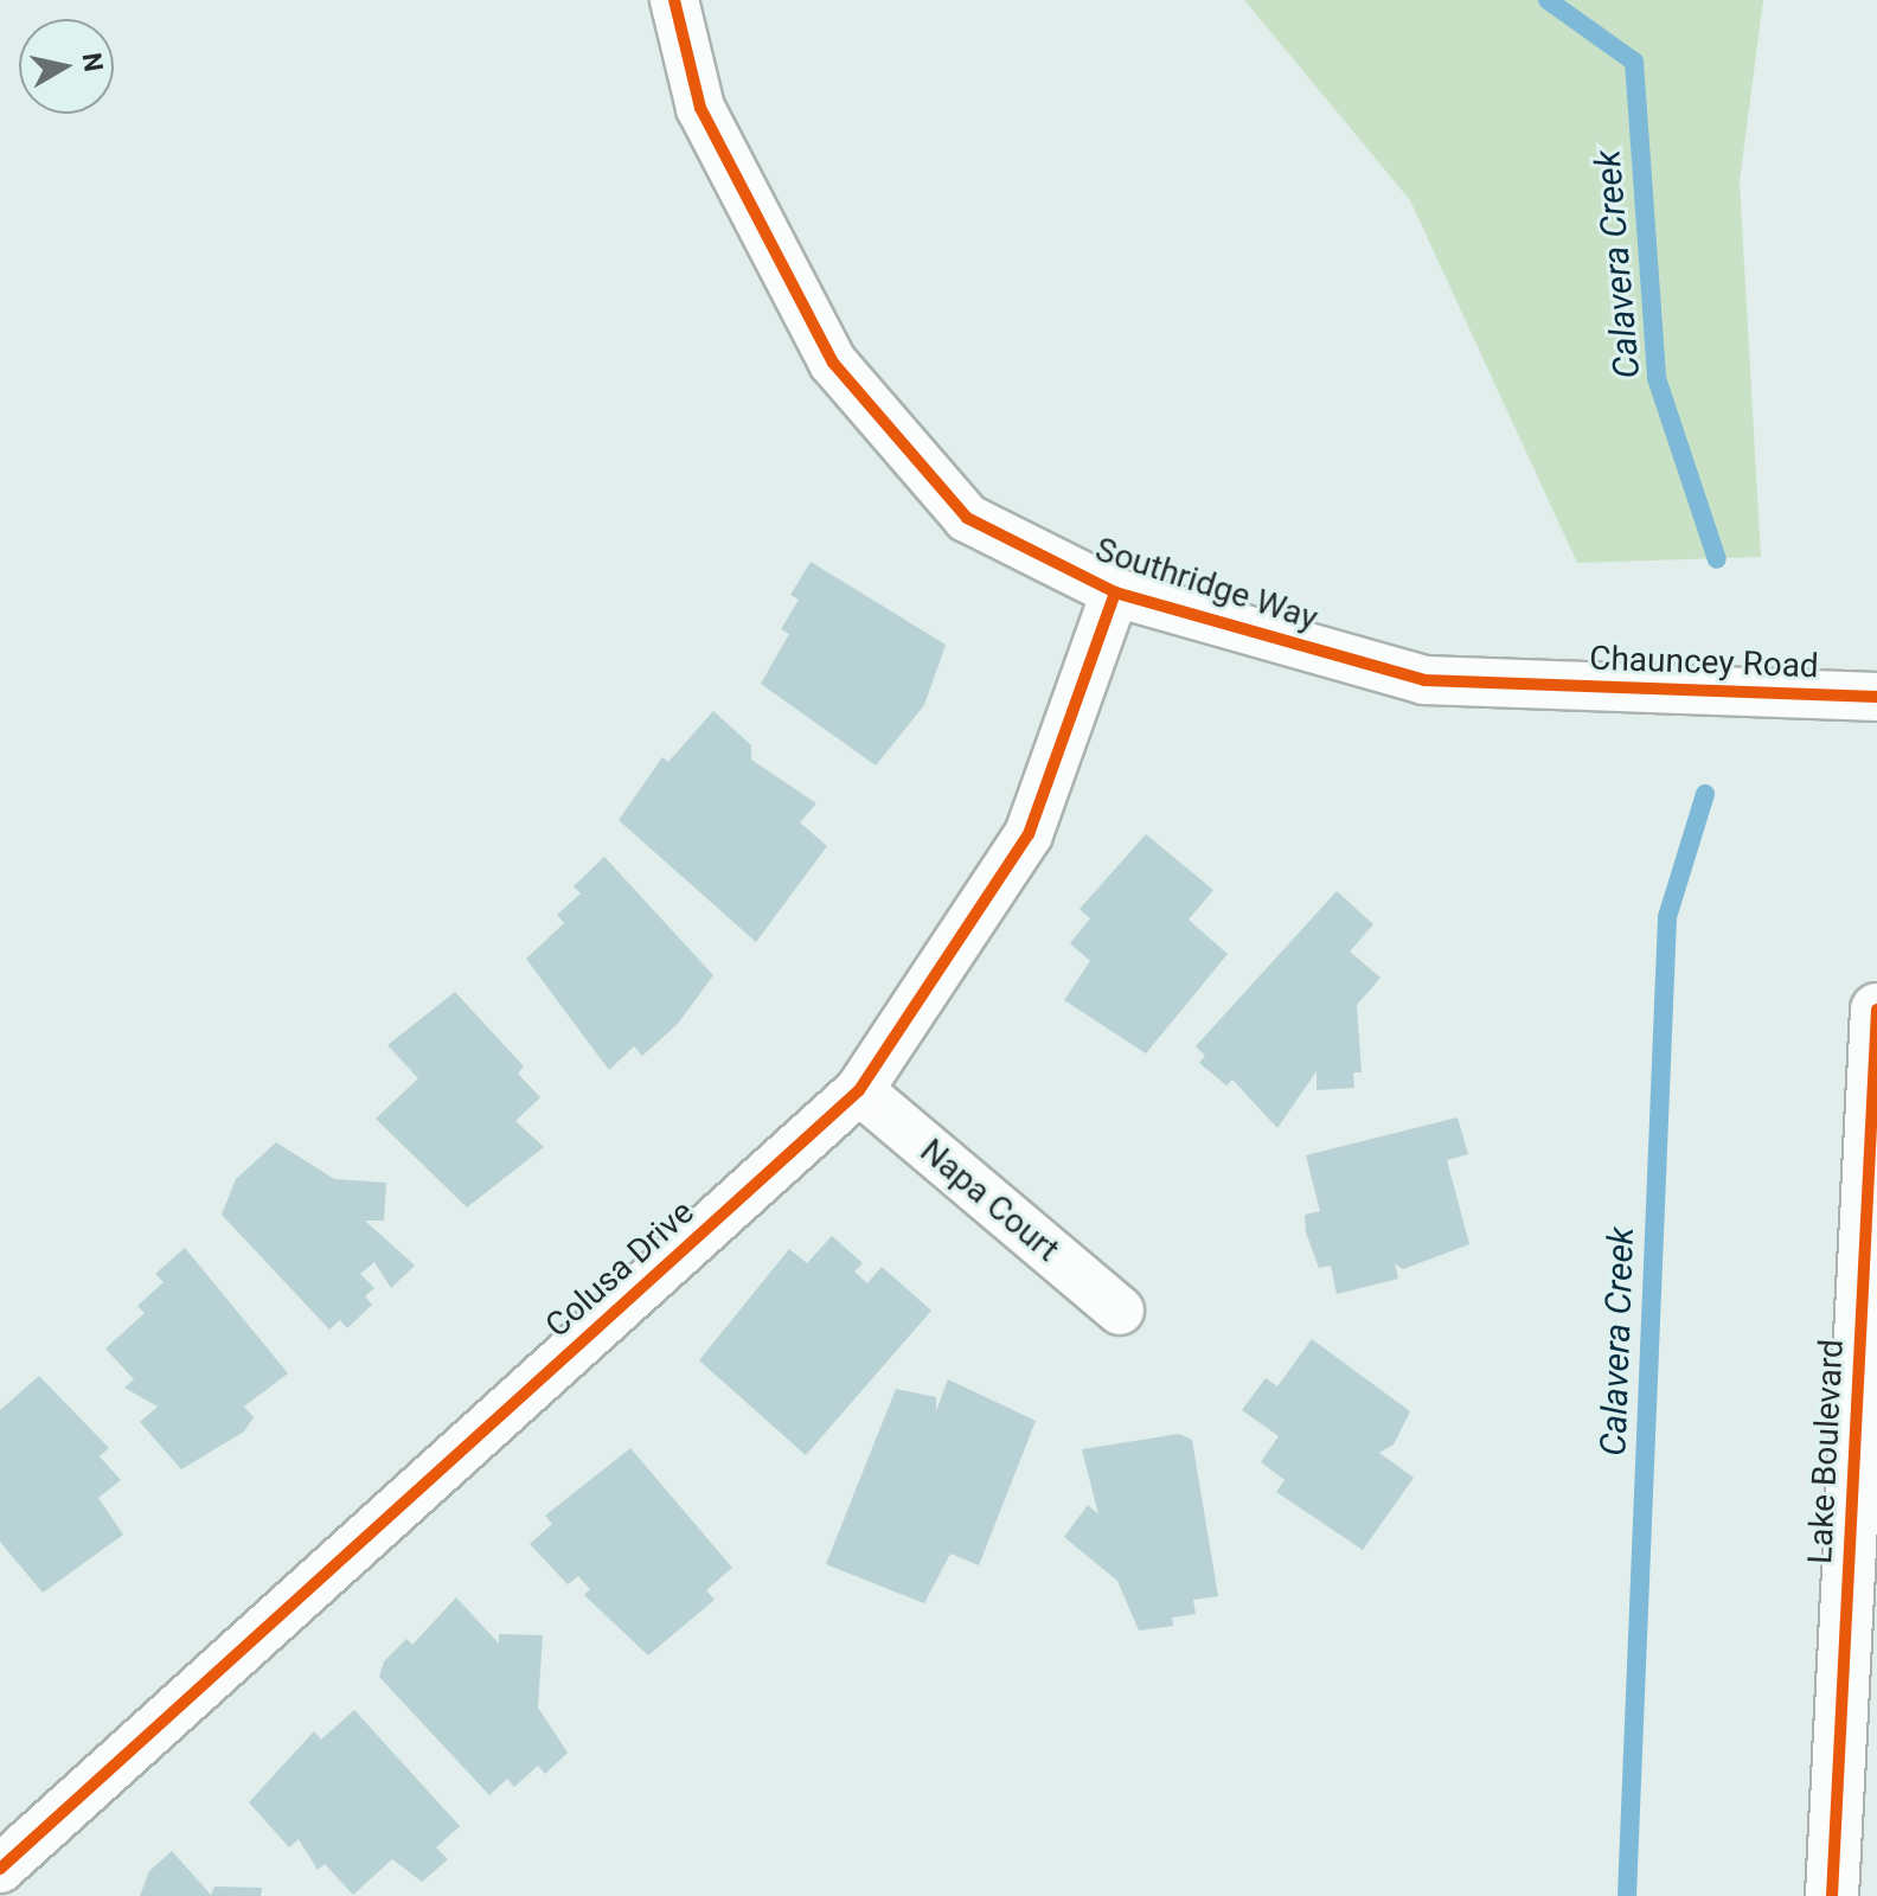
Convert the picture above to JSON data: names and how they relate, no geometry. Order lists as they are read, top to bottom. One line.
{"streets":{"main road":["Lake Boulevard"],"street":["Southridge Way","Chauncey Road","Napa Court","Colusa Drive"]},"crossings":[["Southridge Way","Chauncey Road"],["Southridge Way","Colusa Drive"],["Napa Court","Colusa Drive"]],"water":["Calavera Creek"],"north":"right"}
